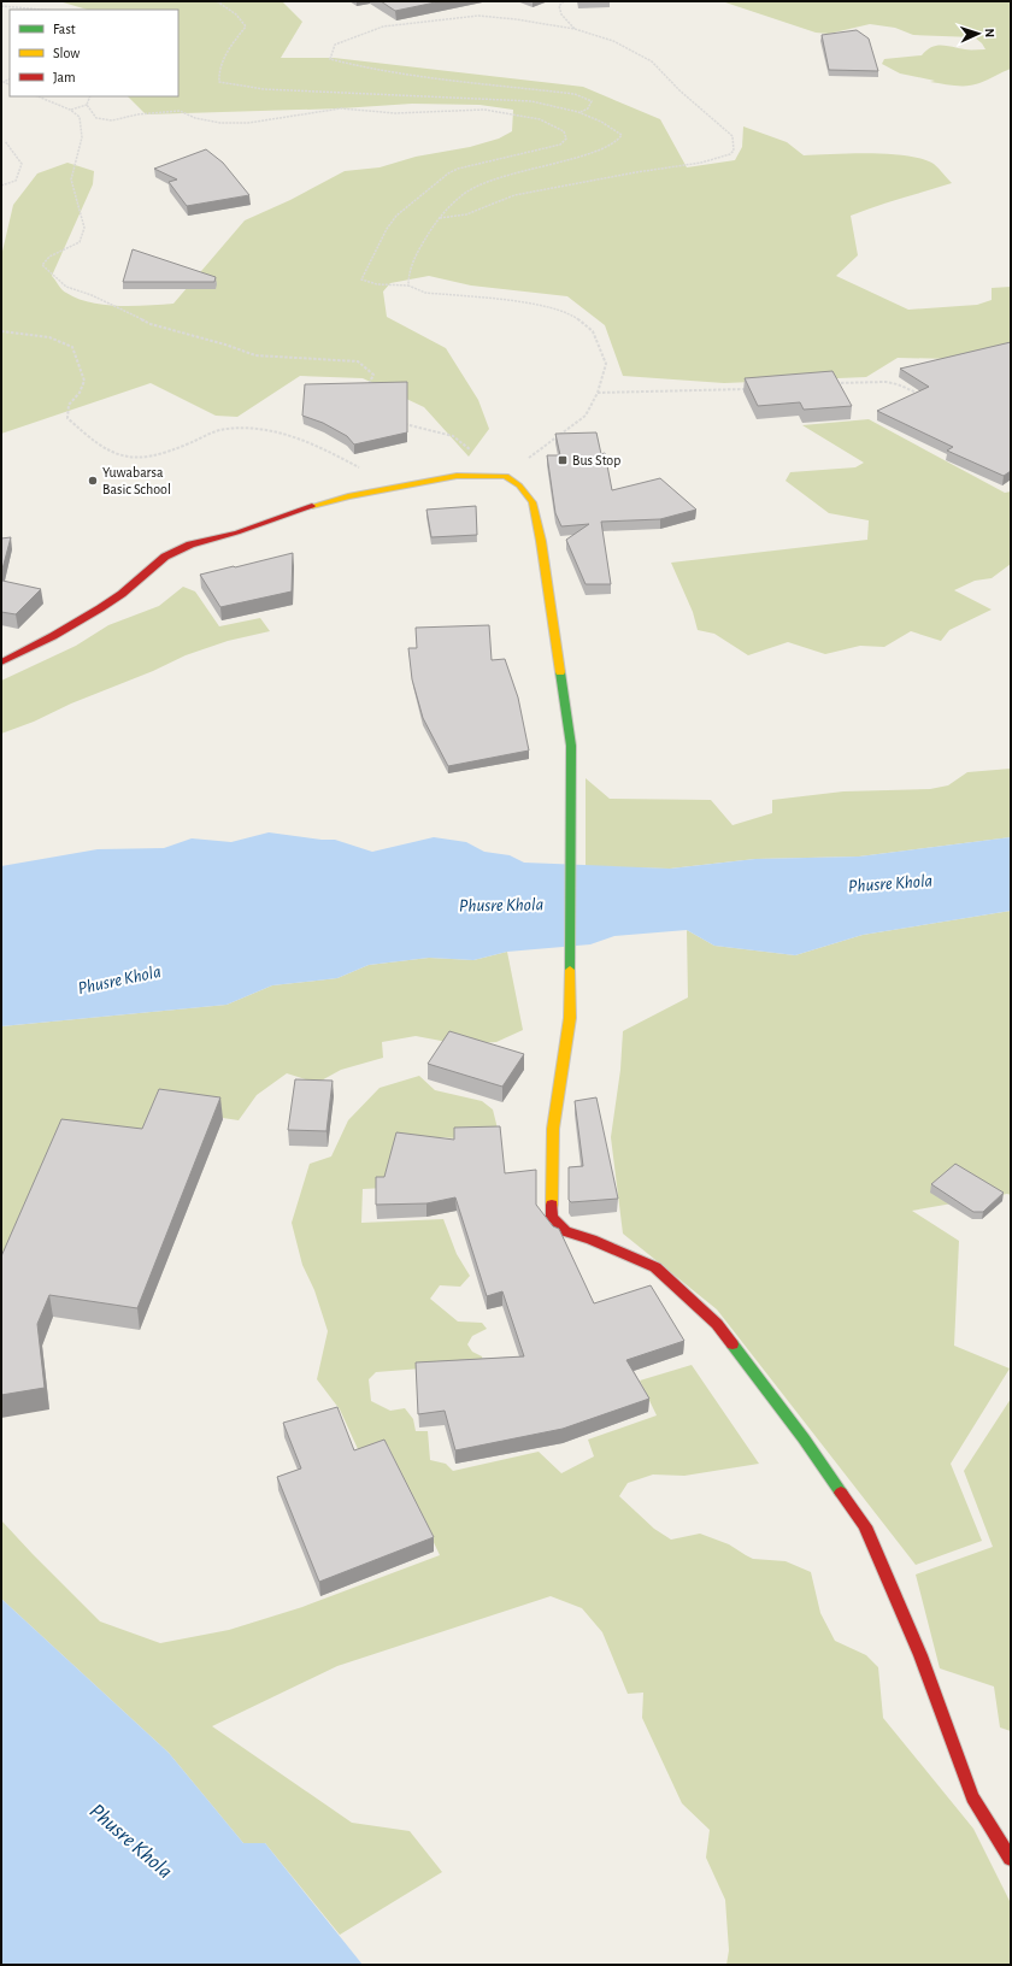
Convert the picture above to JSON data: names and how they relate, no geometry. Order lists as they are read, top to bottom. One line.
{"water":["Phusre Khola"],"places":{"transit":["Bus Stop"],"other":["Yuwabarsa Basic School"]},"legend":["Fast","Slow","Jam"],"north":"right"}
